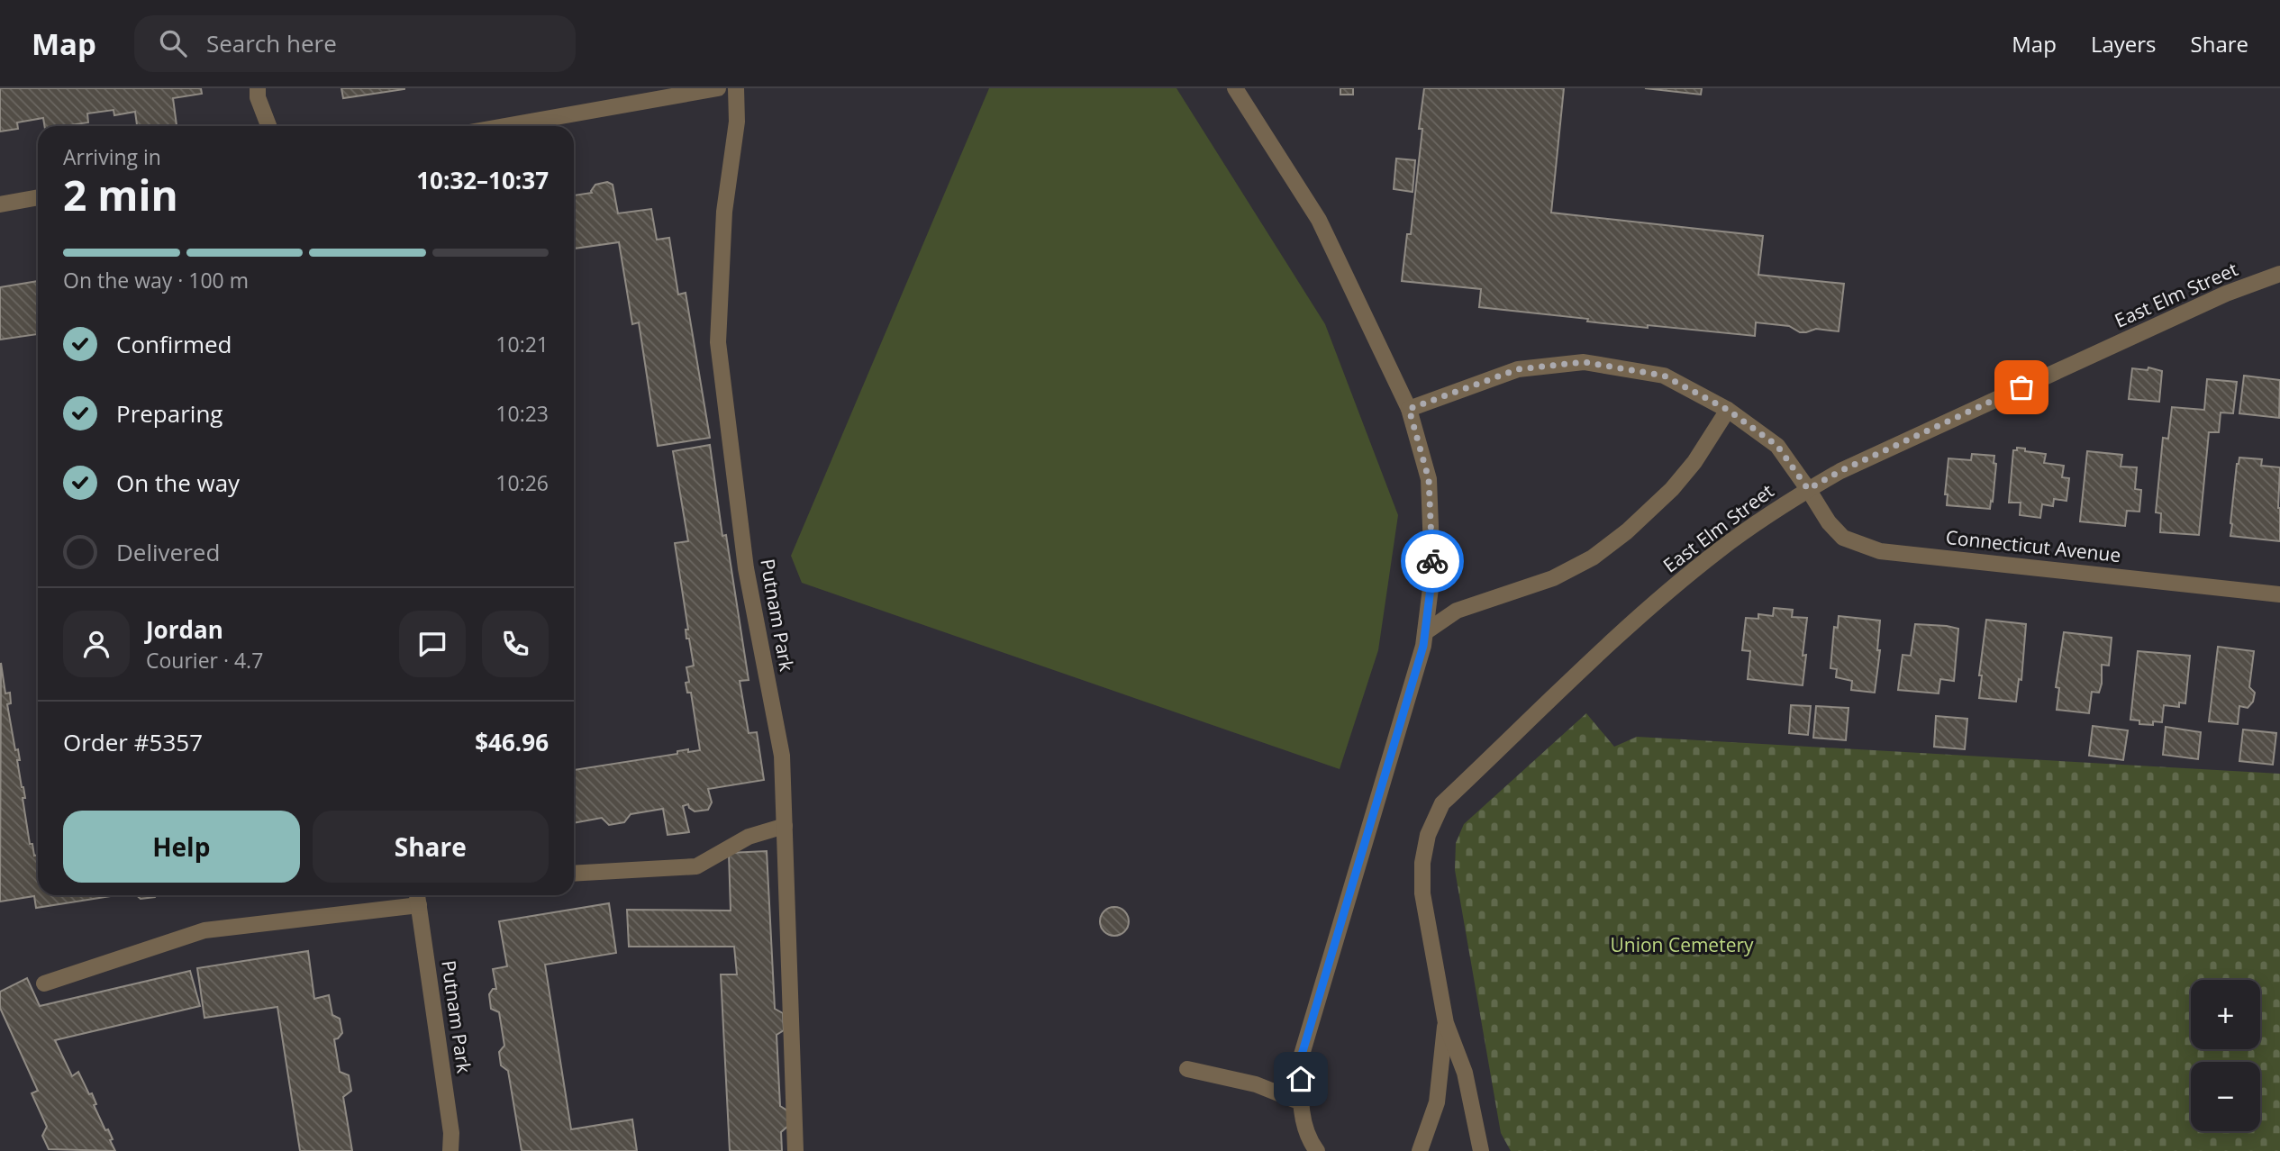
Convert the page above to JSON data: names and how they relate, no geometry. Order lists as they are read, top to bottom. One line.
{"streets":{"street":["East Elm Street","Connecticut Avenue","Putnam Park"]},"crossings":[["East Elm Street","Connecticut Avenue"]],"parks":["Union Cemetery"],"page":{"header":"Map","search":"Search here","nav":["Map","Layers","Share"],"heading":["2 min","Arriving in","10:32–10:37"],"panel":["Jordan","Courier · 4.7","Order #5357","$46.96"],"bar":"On the way · 100 m","list":[["Confirmed","10:21"],["Preparing","10:23"],["On the way","10:26"],"Delivered"],"buttons":["Help","Share"],"map_buttons":["+","−"]}}
